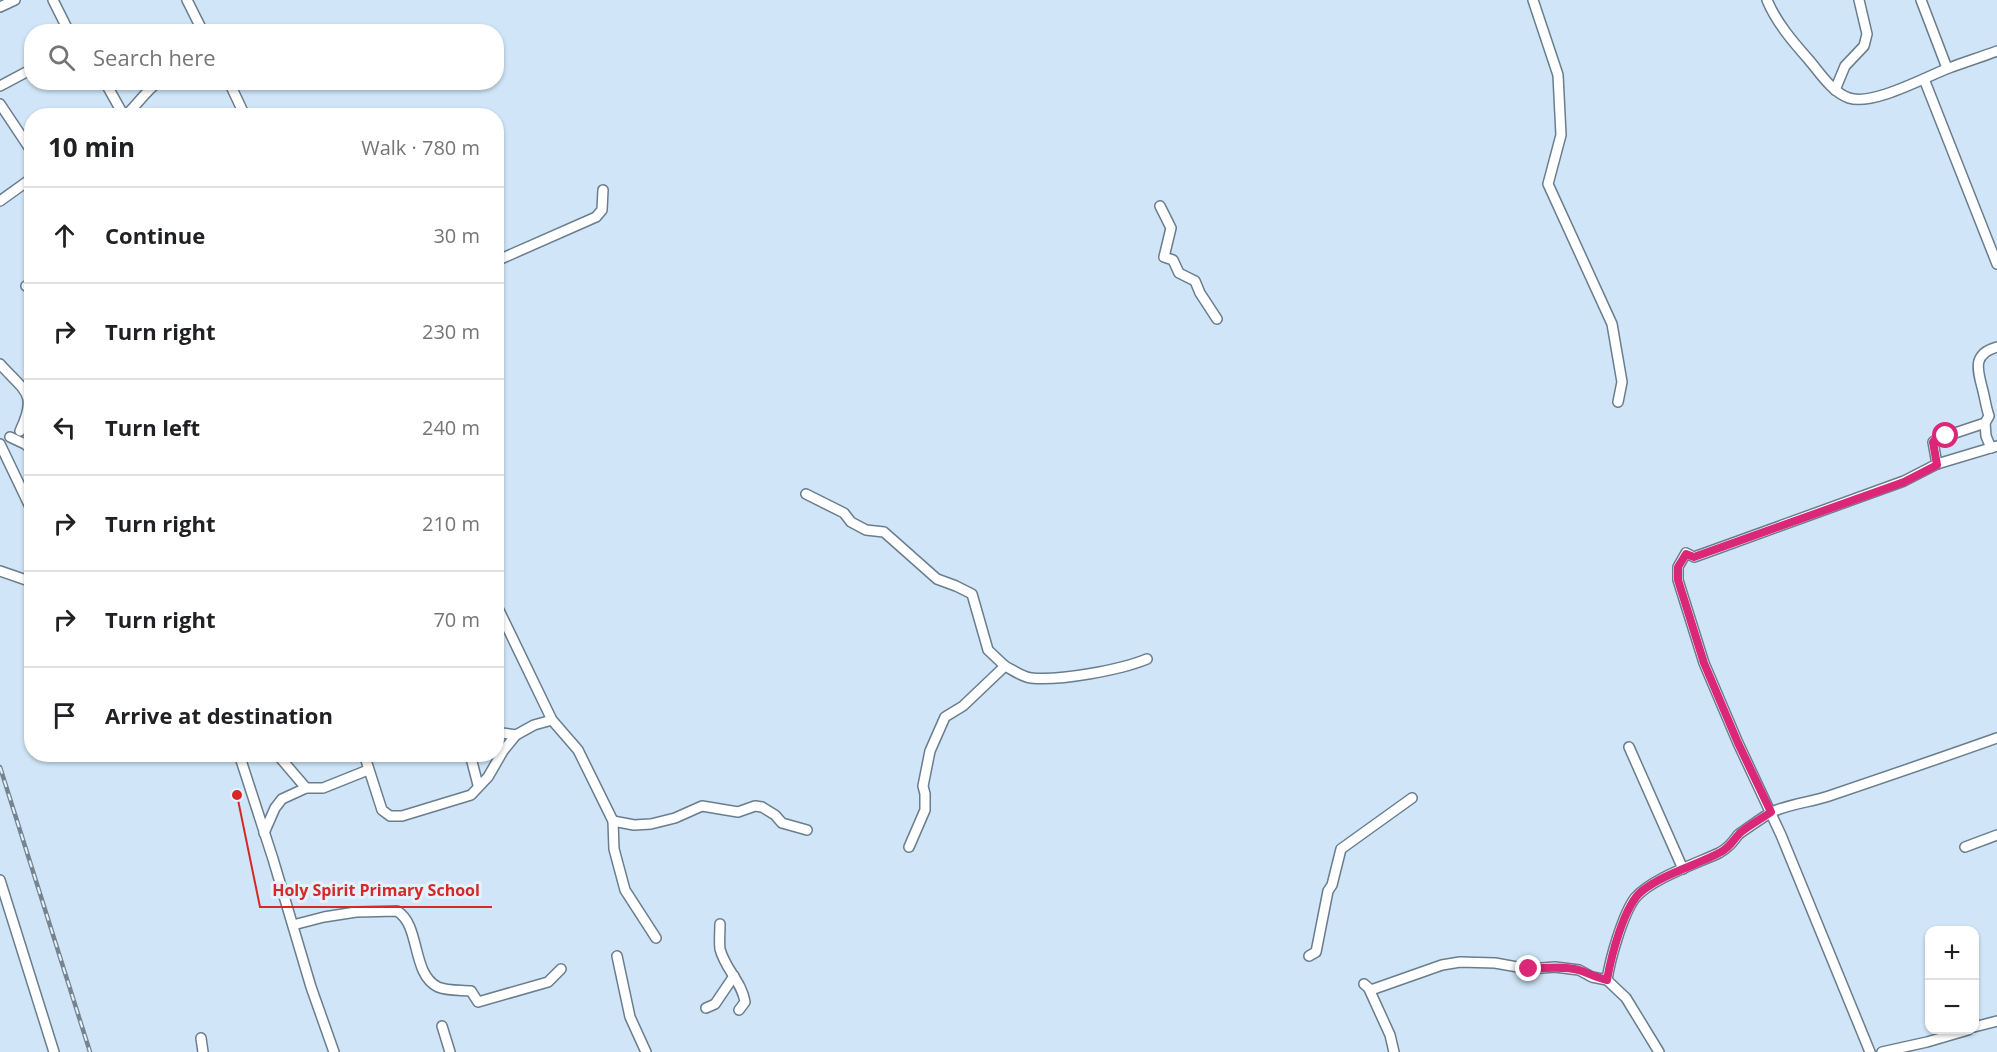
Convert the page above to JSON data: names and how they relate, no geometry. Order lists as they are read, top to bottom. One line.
{"places":["Holy Spirit Primary School"],"page":{"search":"Search here","heading":["10 min","Walk · 780 m"],"list":[["Continue","30 m"],["Turn right","230 m"],["Turn left","240 m"],["Turn right","210 m"],["Turn right","70 m"],"Arrive at destination"],"map_buttons":["+","−"]}}
